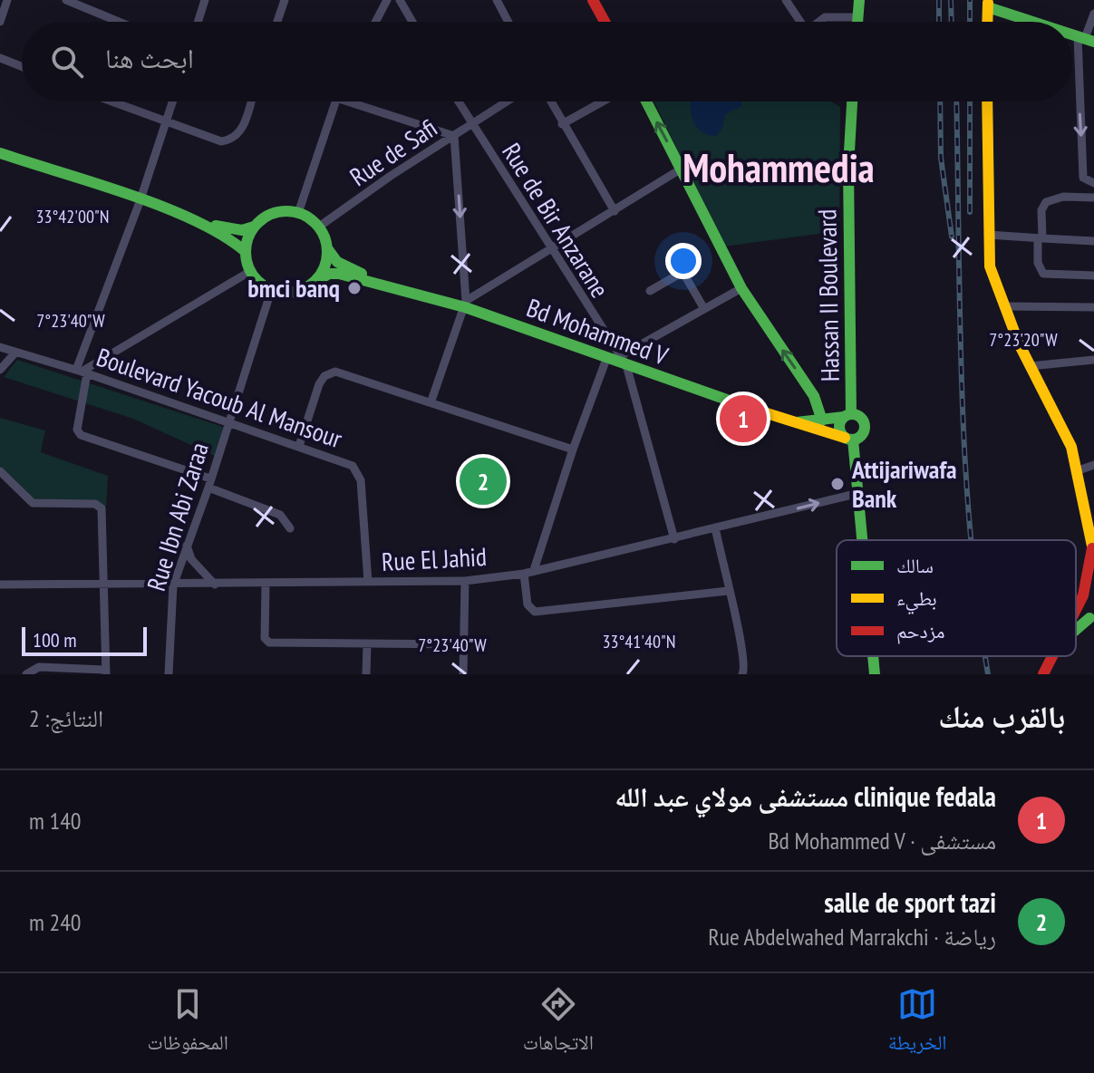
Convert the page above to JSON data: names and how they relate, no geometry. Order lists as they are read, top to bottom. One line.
{"streets":{"street":["Rue de Safi","Rue de Bir Anzarane","Hassan II Boulevard","Bd Mohammed V","Boulevard Yacoub Al Mansour","Rue Ibn Abi Zaraa","Rue El Jahid"]},"crossings":[["Rue de Safi","Rue de Bir Anzarane"],["Rue de Safi","Bd Mohammed V"],["Rue de Safi","Rue Ibn Abi Zaraa"],["Rue de Bir Anzarane","Bd Mohammed V"],["Rue de Bir Anzarane","Rue El Jahid"],["Hassan II Boulevard","Bd Mohammed V"],["Bd Mohammed V","Rue Ibn Abi Zaraa"],["Boulevard Yacoub Al Mansour","Rue Ibn Abi Zaraa"],["Boulevard Yacoub Al Mansour","Rue El Jahid"],["Rue Ibn Abi Zaraa","Rue El Jahid"]],"districts":["Mohammedia"],"places":["bmci banq","Attijariwafa Bank"],"legend":["سالك","بطيء","مزدحم"],"scale_bar":"100 m","page":{"search":"ابحث هنا","pins":["1","2"],"scale":"100 m","heading":["بالقرب منك","النتائج: 2"],"list":[{"mark":"1","name":"clinique fedala مستشفى مولاي عبد الله","note":"مستشفى · Bd Mohammed V","value":"140 m"},{"mark":"2","name":"salle de sport tazi","note":"رياضة · Rue Abdelwahed Marrakchi","value":"240 m"}],"nav":["الخريطة","الاتجاهات","المحفوظات"]},"coordinates":["33°42'00\"N","7°23'40\"W","7°23'20\"W","33°41'40\"N"]}
